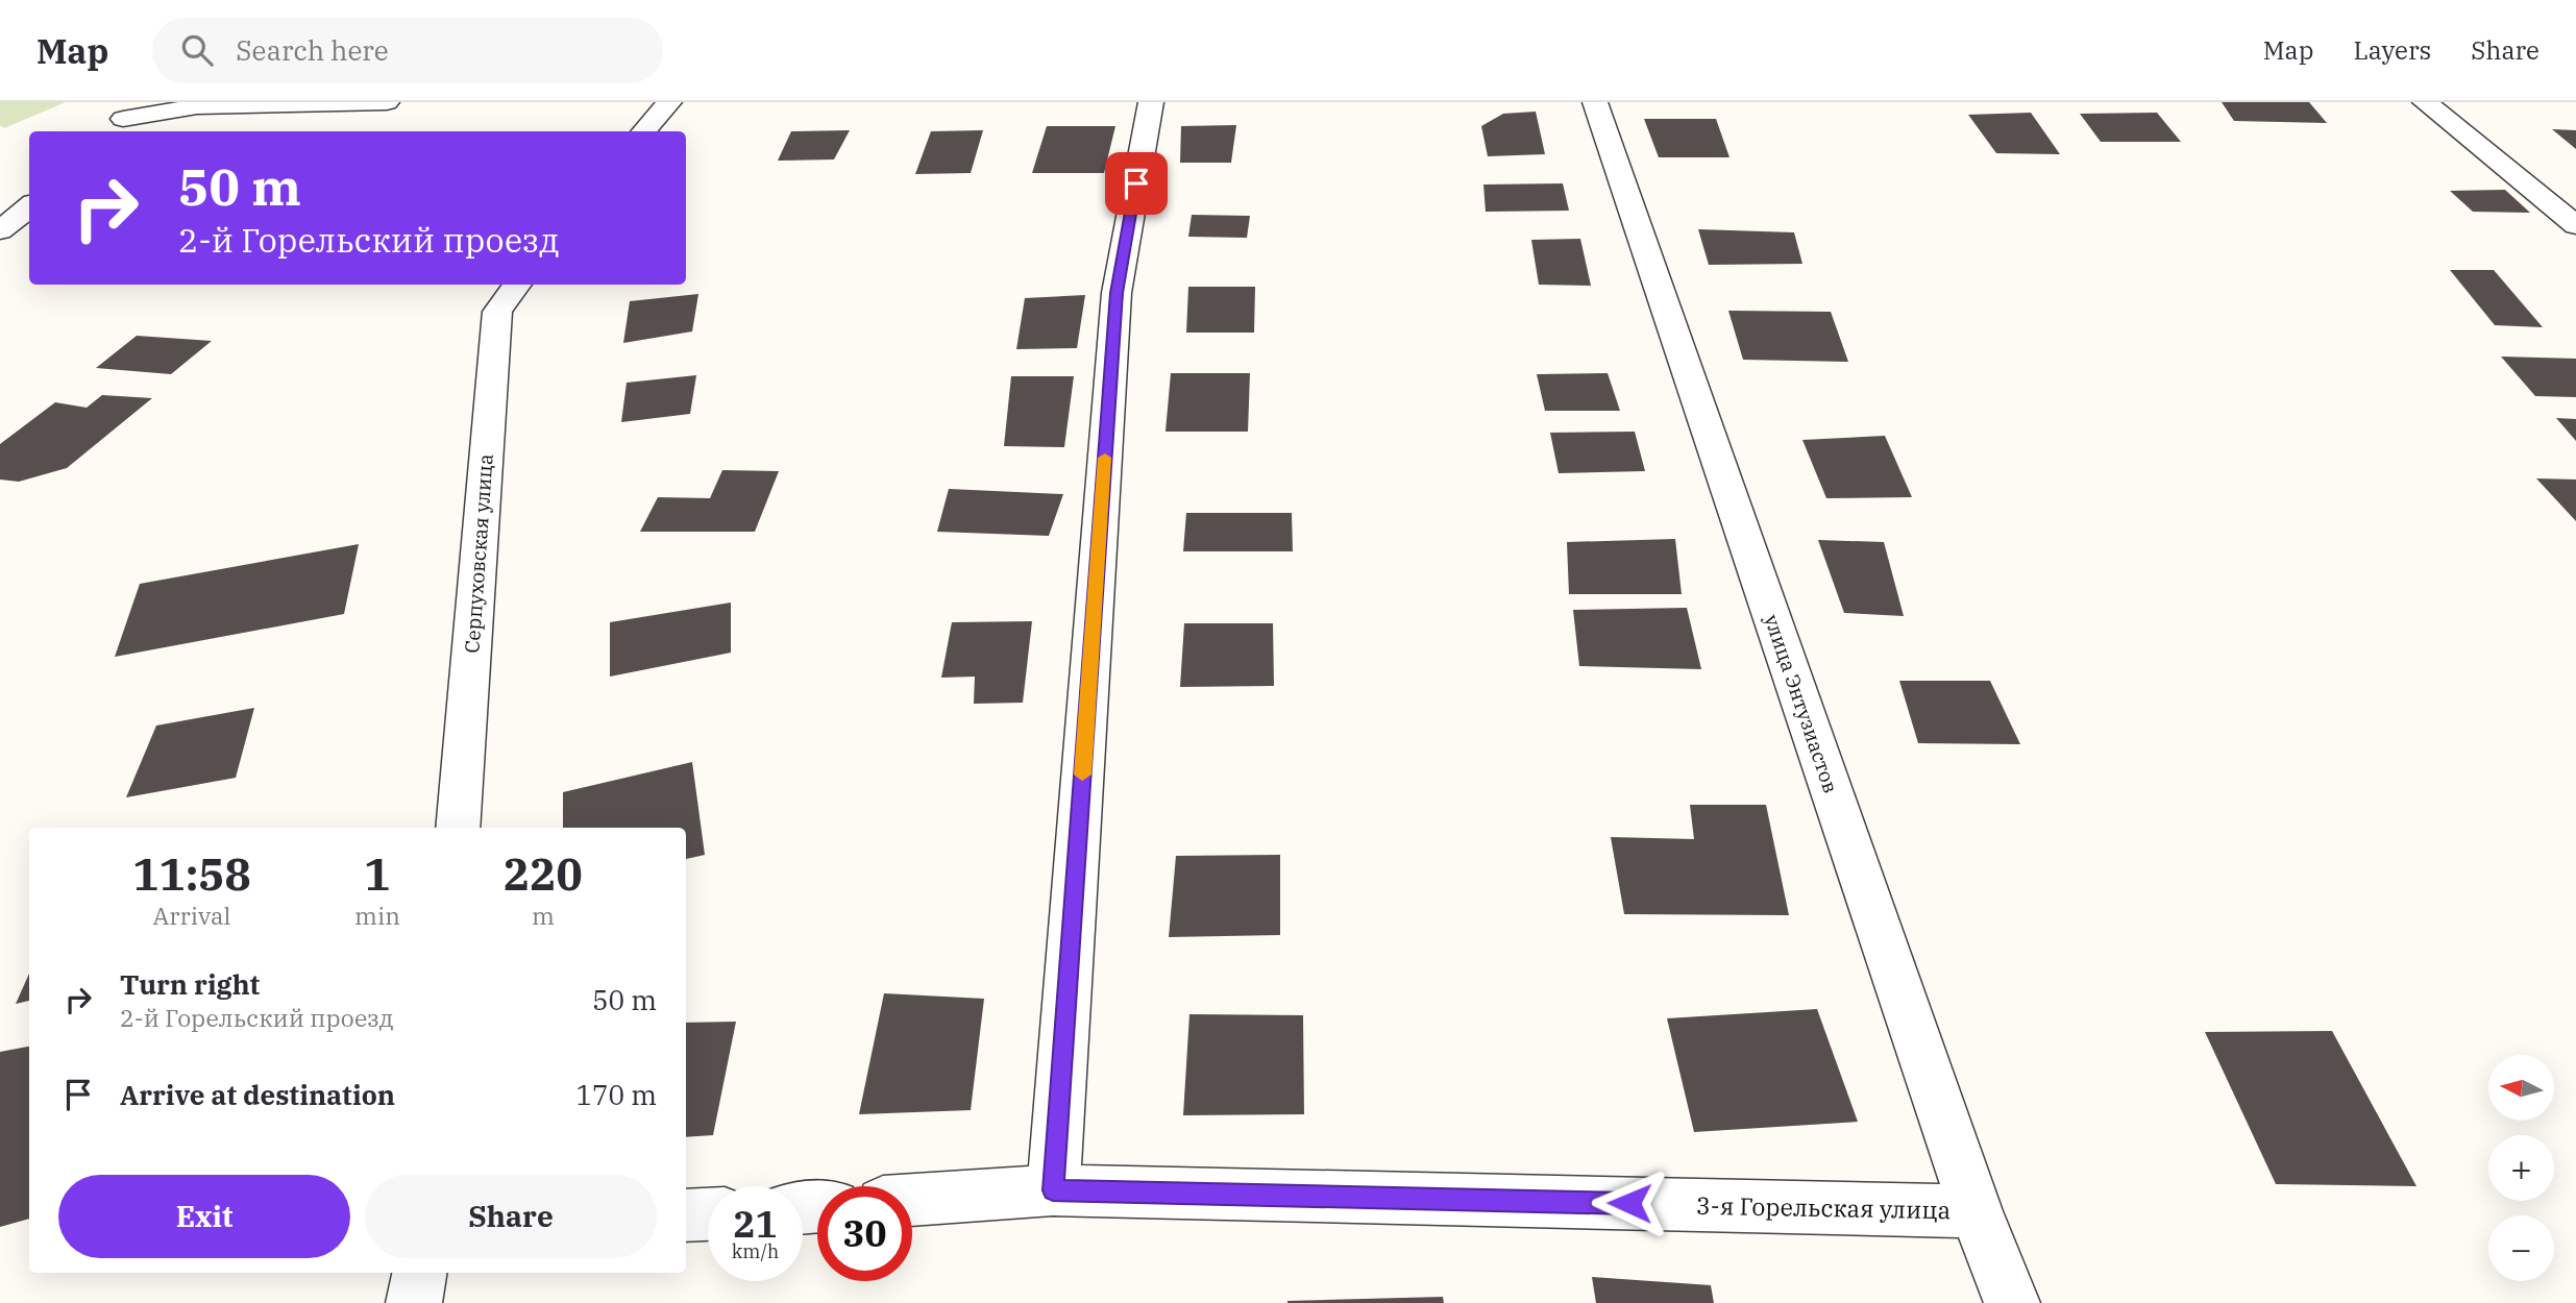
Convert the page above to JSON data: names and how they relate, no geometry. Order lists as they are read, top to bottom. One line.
{"streets":{"street":["Серпуховская улица","улица Энтузиастов","3-я Горельская улица"]},"crossings":[["улица Энтузиастов","3-я Горельская улица"]],"north":"left","page":{"header":"Map","search":"Search here","nav":["Map","Layers","Share"],"turn":["50 m","2-й Горельский проезд"],"eta":["11:58","Arrival","1","min","220","m"],"list":[{"name":"Turn right","note":"2-й Горельский проезд","value":"50 m"},{"name":"Arrive at destination","value":"170 m"}],"map_buttons":["+","−"],"buttons":["Exit","Share"],"speed":"21 km/h","limit":"30"}}
